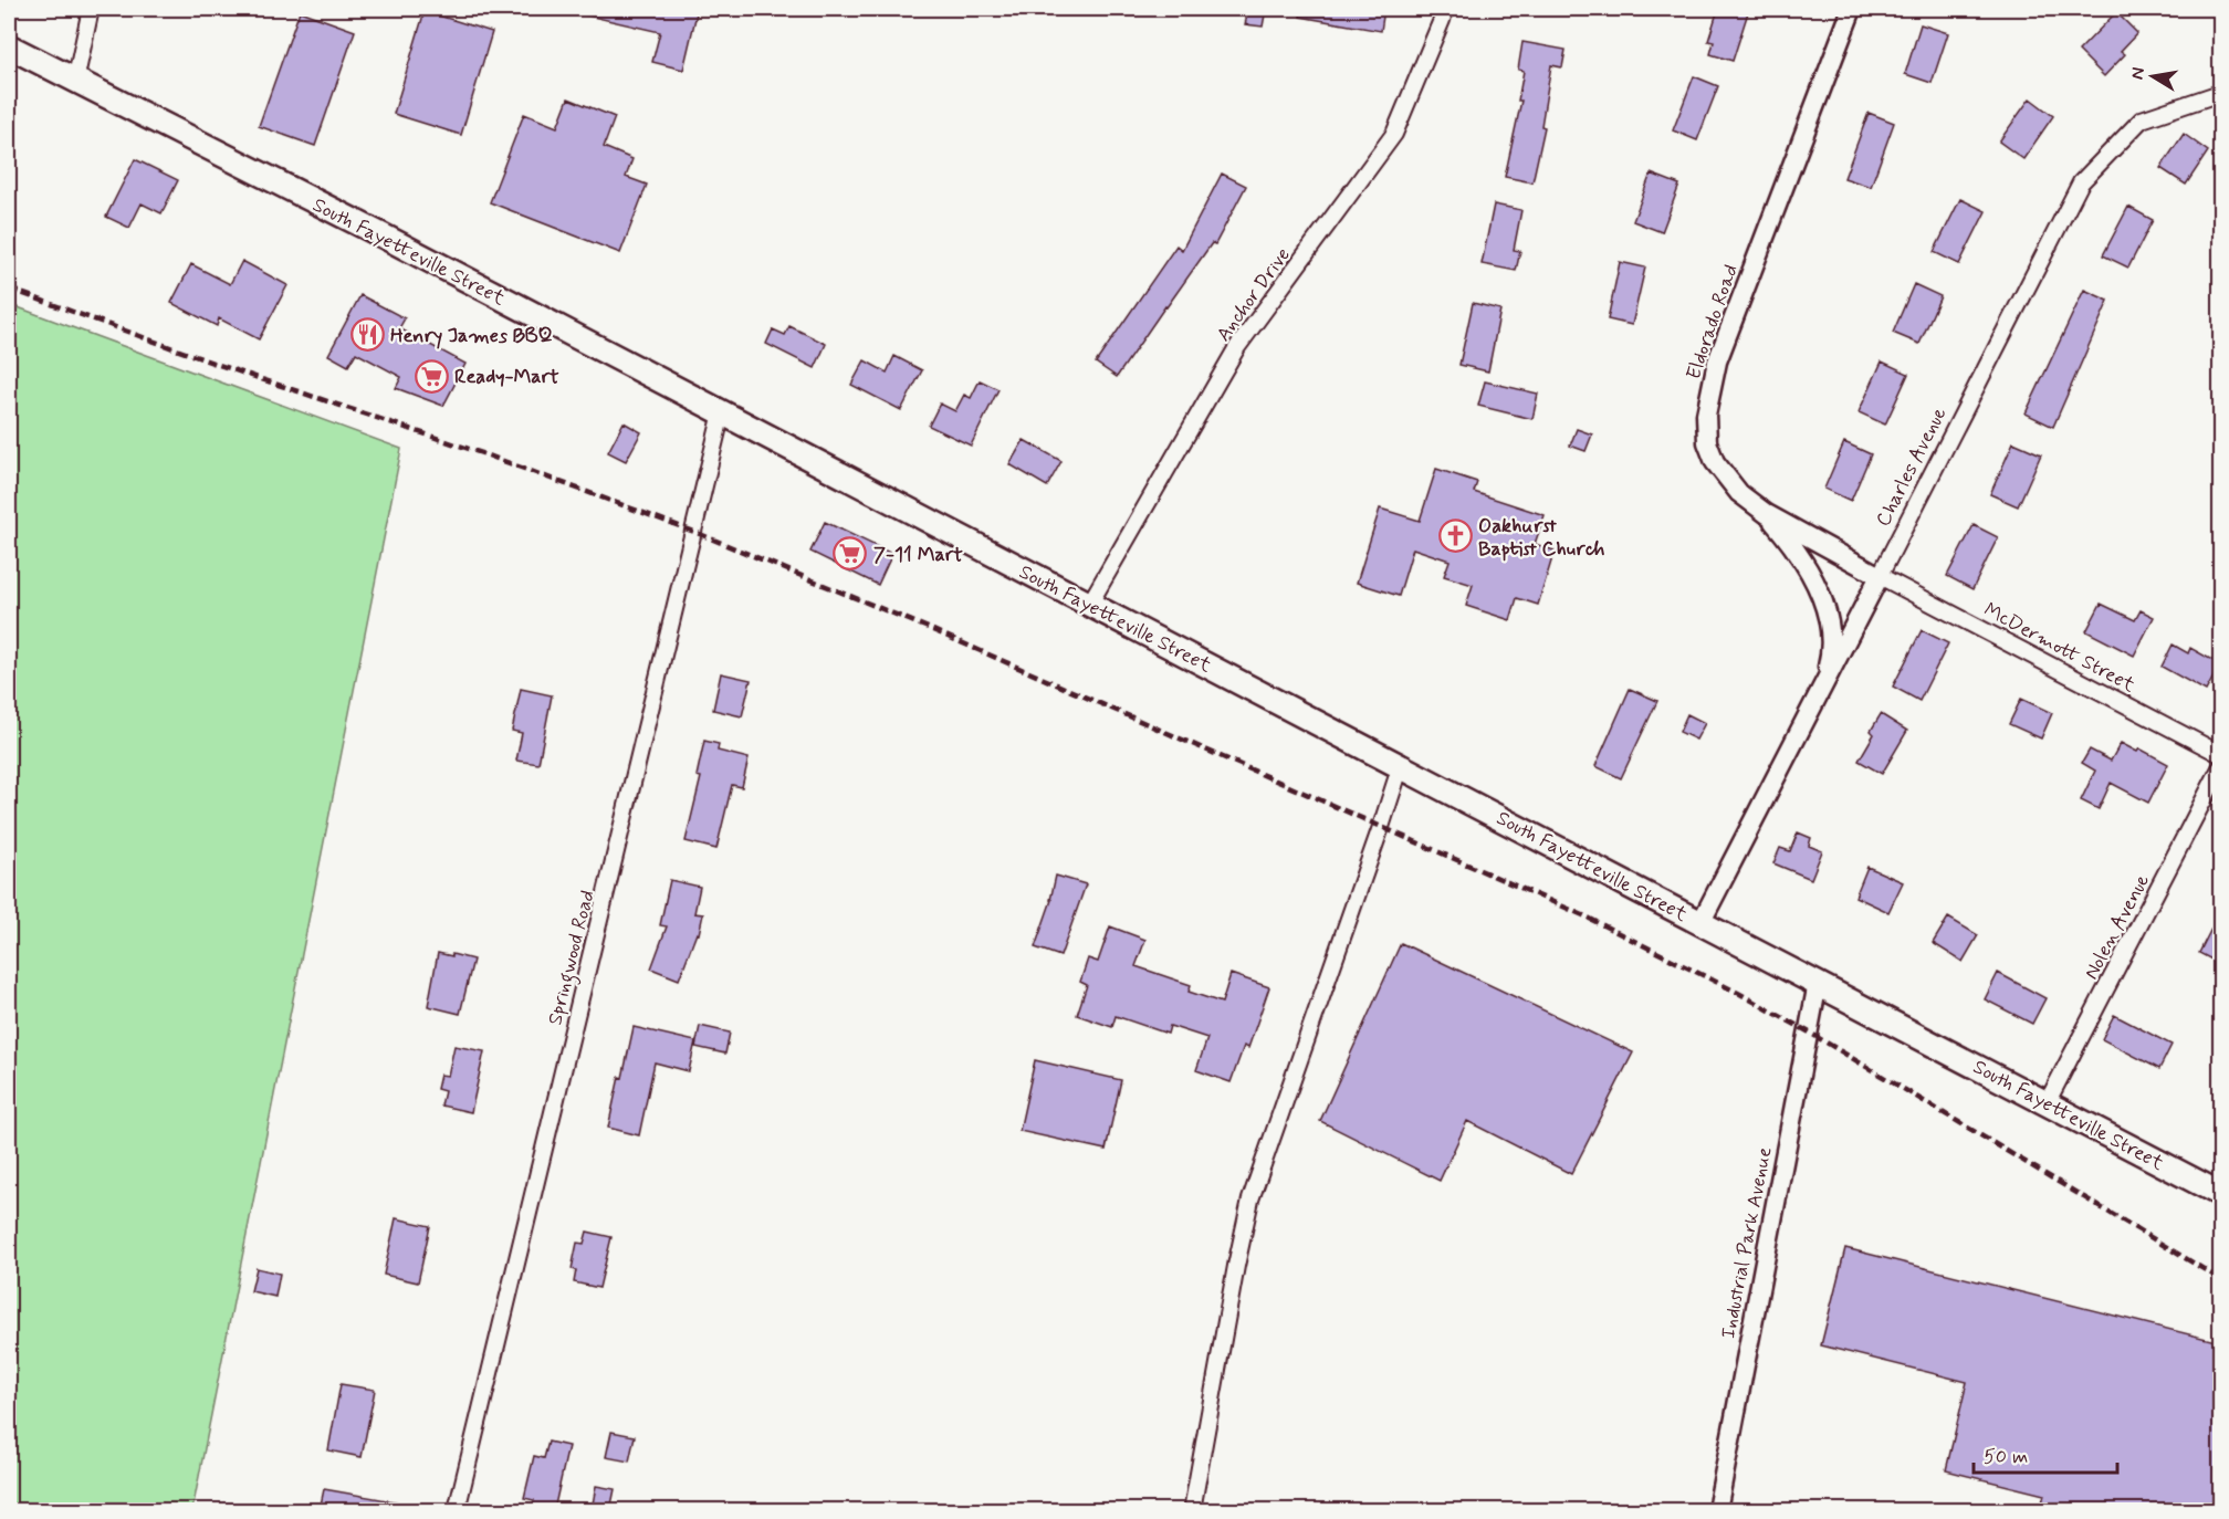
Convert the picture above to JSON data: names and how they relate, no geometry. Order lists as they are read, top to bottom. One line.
{"streets":{"main road":["South Fayetteville Street"],"street":["Anchor Drive","Eldorado Road","Charles Avenue","McDermott Street","Nolen Avenue","Springwood Road","Industrial Park Avenue"]},"crossings":[["South Fayetteville Street","Anchor Drive"],["South Fayetteville Street","Charles Avenue"],["South Fayetteville Street","Nolen Avenue"],["South Fayetteville Street","Springwood Road"],["South Fayetteville Street","Industrial Park Avenue"],["Eldorado Road","Charles Avenue"],["Eldorado Road","McDermott Street"],["Charles Avenue","McDermott Street"]],"places":{"restaurant":["Henry James BBQ"],"supermarket":["Ready-Mart","7-11 Mart"],"church":["Oakhurst Baptist Church"]},"scale_bar":"50 m","north":"left"}
